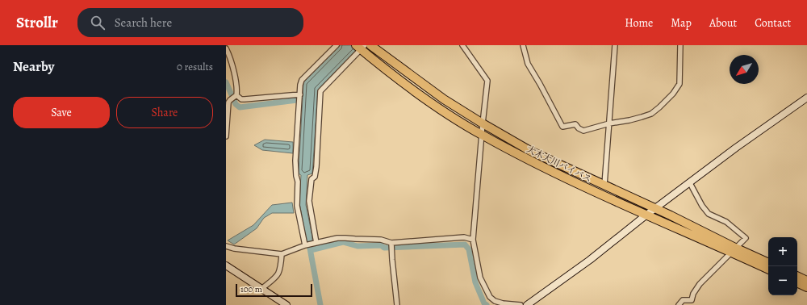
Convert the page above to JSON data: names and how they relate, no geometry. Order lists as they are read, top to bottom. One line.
{"streets":{"highway":["大木大川バイパス"]},"scale_bar":"100 m","north":"bottom left","page":{"header":"Strollr","search":"Search here","nav":["Home","Map","About","Contact"],"heading":["Nearby","0 results"],"buttons":["Save","Share"],"map_buttons":["+","−"],"scale":"100 m"}}
